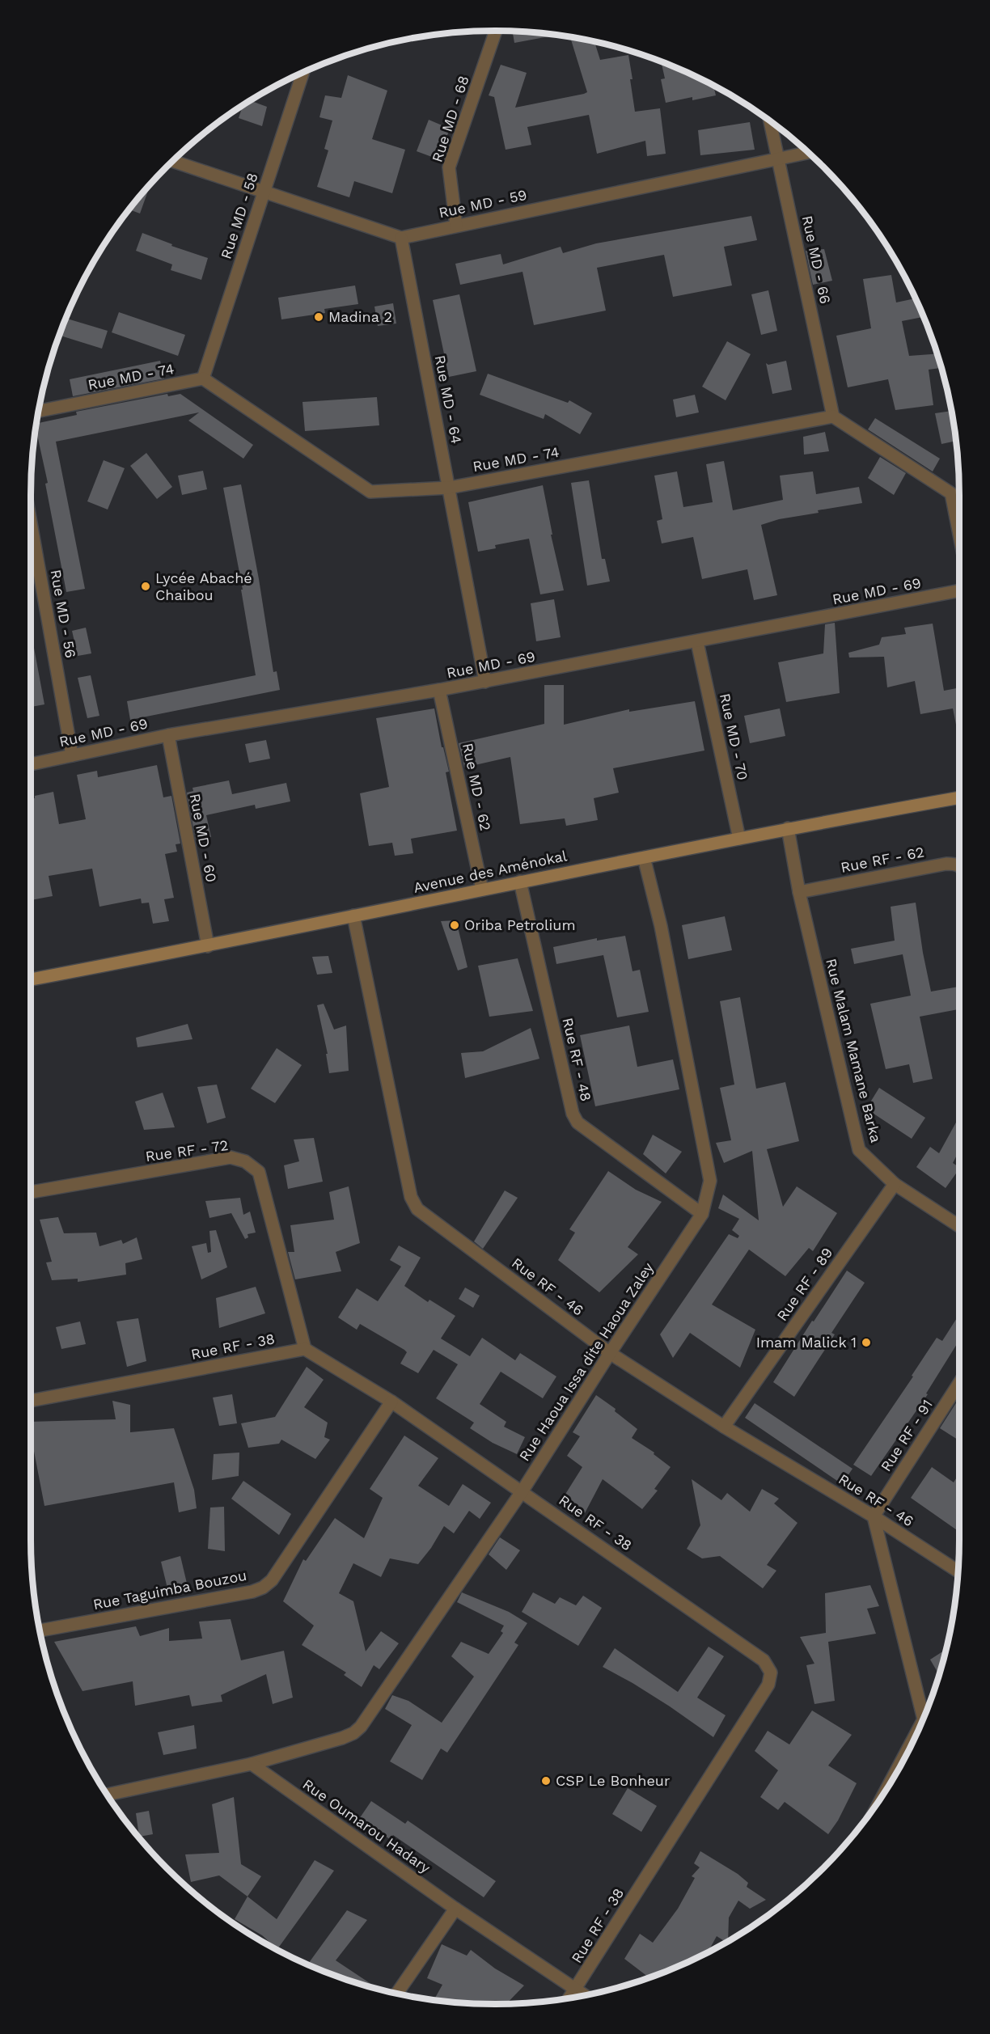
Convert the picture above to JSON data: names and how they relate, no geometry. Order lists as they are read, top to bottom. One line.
{"streets":{"main road":["Avenue des Aménokal"],"street":["Rue MD - 68","Rue MD - 59","Rue MD - 58","Rue MD - 66","Rue MD - 74","Rue MD - 64","Rue MD - 69","Rue MD - 56","Rue MD - 70","Rue MD - 62","Rue MD - 60","Rue RF - 62","Rue Malam Mamane Barka","Rue RF - 48","Rue RF - 72","Rue RF - 89","Rue RF - 46","Rue RF - 38","Rue Haoua Issa dite Haoua Zaley","Rue RF - 91","Rue Taguimba Bouzou","Rue Oumarou Hadary"]},"crossings":[["Rue MD - 68","Rue MD - 59"],["Rue MD - 59","Rue MD - 66"],["Rue MD - 59","Rue MD - 64"],["Rue MD - 58","Rue MD - 74"],["Rue MD - 66","Rue MD - 74"],["Rue MD - 74","Rue MD - 64"],["Rue MD - 64","Rue MD - 69"],["Rue MD - 69","Rue MD - 56"],["Rue MD - 69","Rue MD - 70"],["Rue MD - 69","Rue MD - 62"],["Rue MD - 69","Rue MD - 60"],["Rue MD - 70","Avenue des Aménokal"],["Rue MD - 62","Avenue des Aménokal"],["Rue MD - 60","Avenue des Aménokal"],["Rue RF - 62","Rue Malam Mamane Barka"],["Avenue des Aménokal","Rue Malam Mamane Barka"],["Avenue des Aménokal","Rue RF - 48"],["Avenue des Aménokal","Rue RF - 46"],["Rue Malam Mamane Barka","Rue RF - 89"],["Rue RF - 48","Rue Haoua Issa dite Haoua Zaley"],["Rue RF - 72","Rue RF - 38"],["Rue RF - 89","Rue RF - 46"],["Rue RF - 46","Rue Haoua Issa dite Haoua Zaley"],["Rue RF - 46","Rue RF - 91"],["Rue RF - 38","Rue Haoua Issa dite Haoua Zaley"],["Rue RF - 38","Rue Taguimba Bouzou"],["Rue RF - 38","Rue Oumarou Hadary"],["Rue Haoua Issa dite Haoua Zaley","Rue Oumarou Hadary"]],"places":["Madina 2","Lycée Abaché Chaibou","Oriba Petrolium","Imam Malick 1","CSP Le Bonheur"]}
